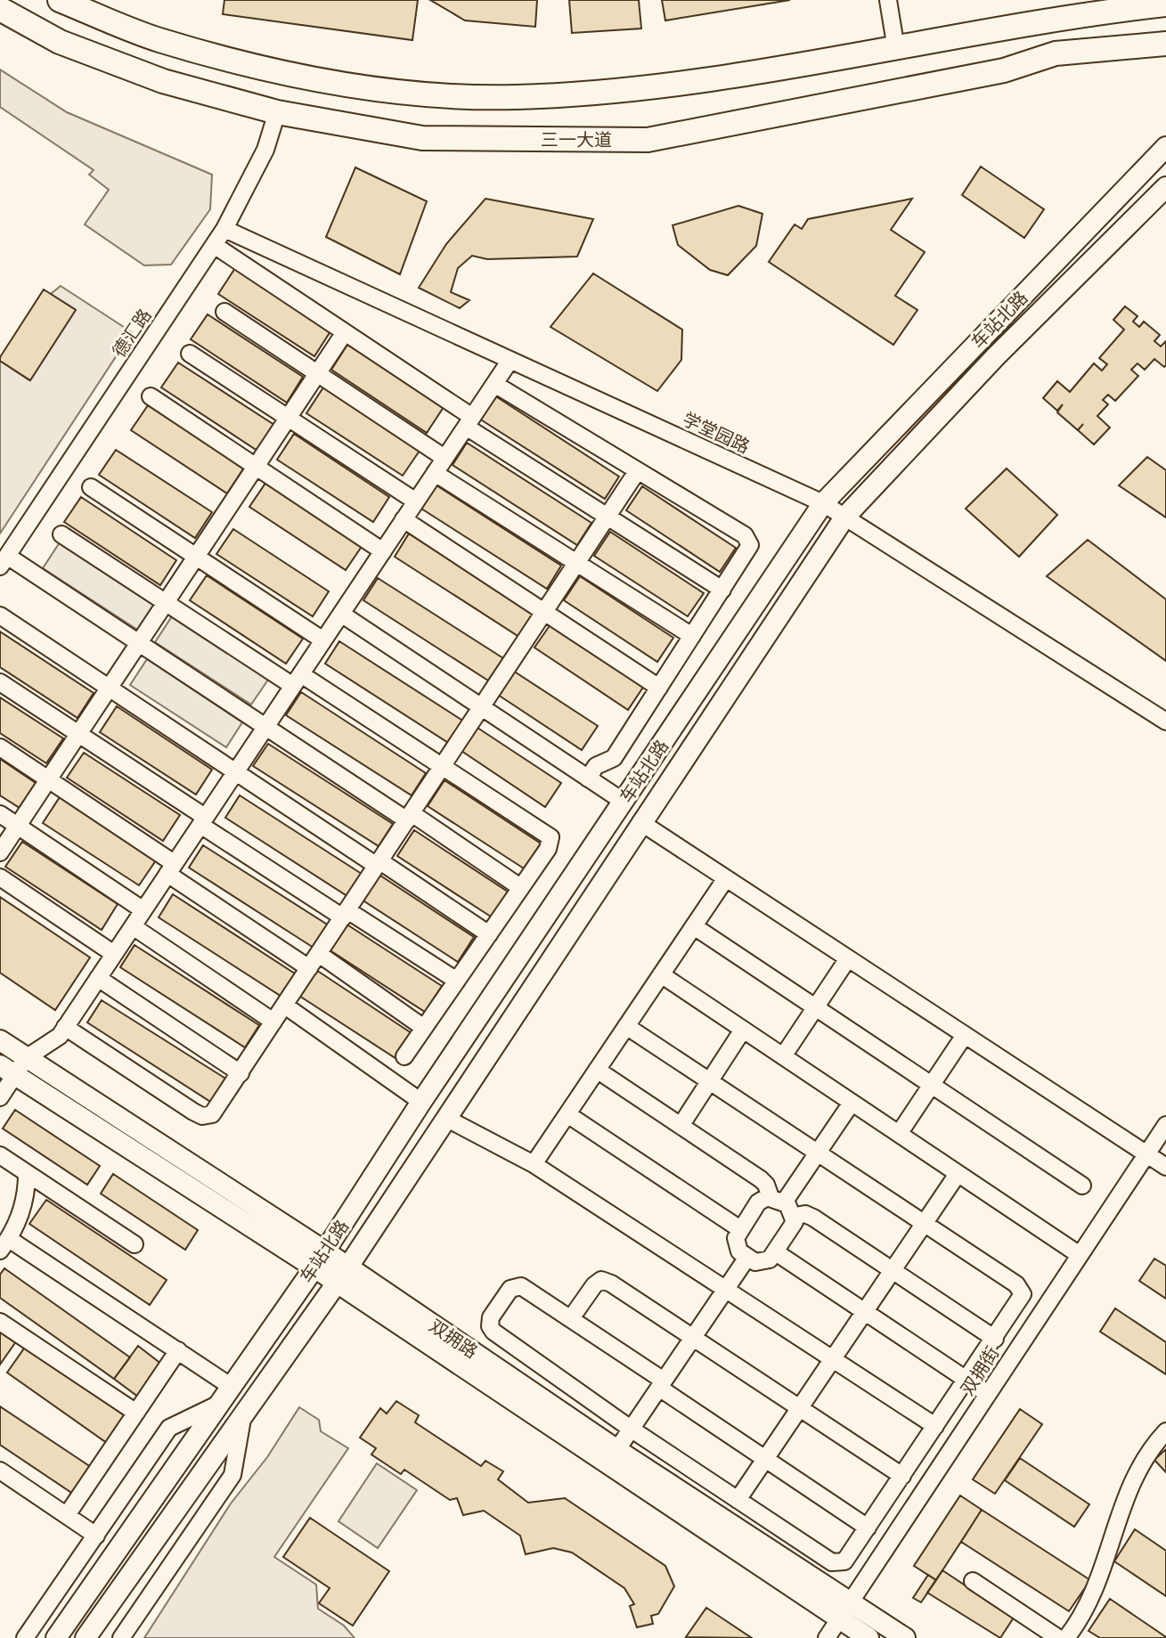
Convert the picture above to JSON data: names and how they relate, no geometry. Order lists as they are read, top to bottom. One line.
{"streets":{"highway":["三一大道"],"main road":["车站北路","双拥路"],"street":["德汇路","学堂园路","双拥街"]},"crossings":[["三一大道","德汇路"],["车站北路","学堂园路"],["车站北路","双拥路"],["德汇路","学堂园路"],["双拥路","双拥街"]]}
